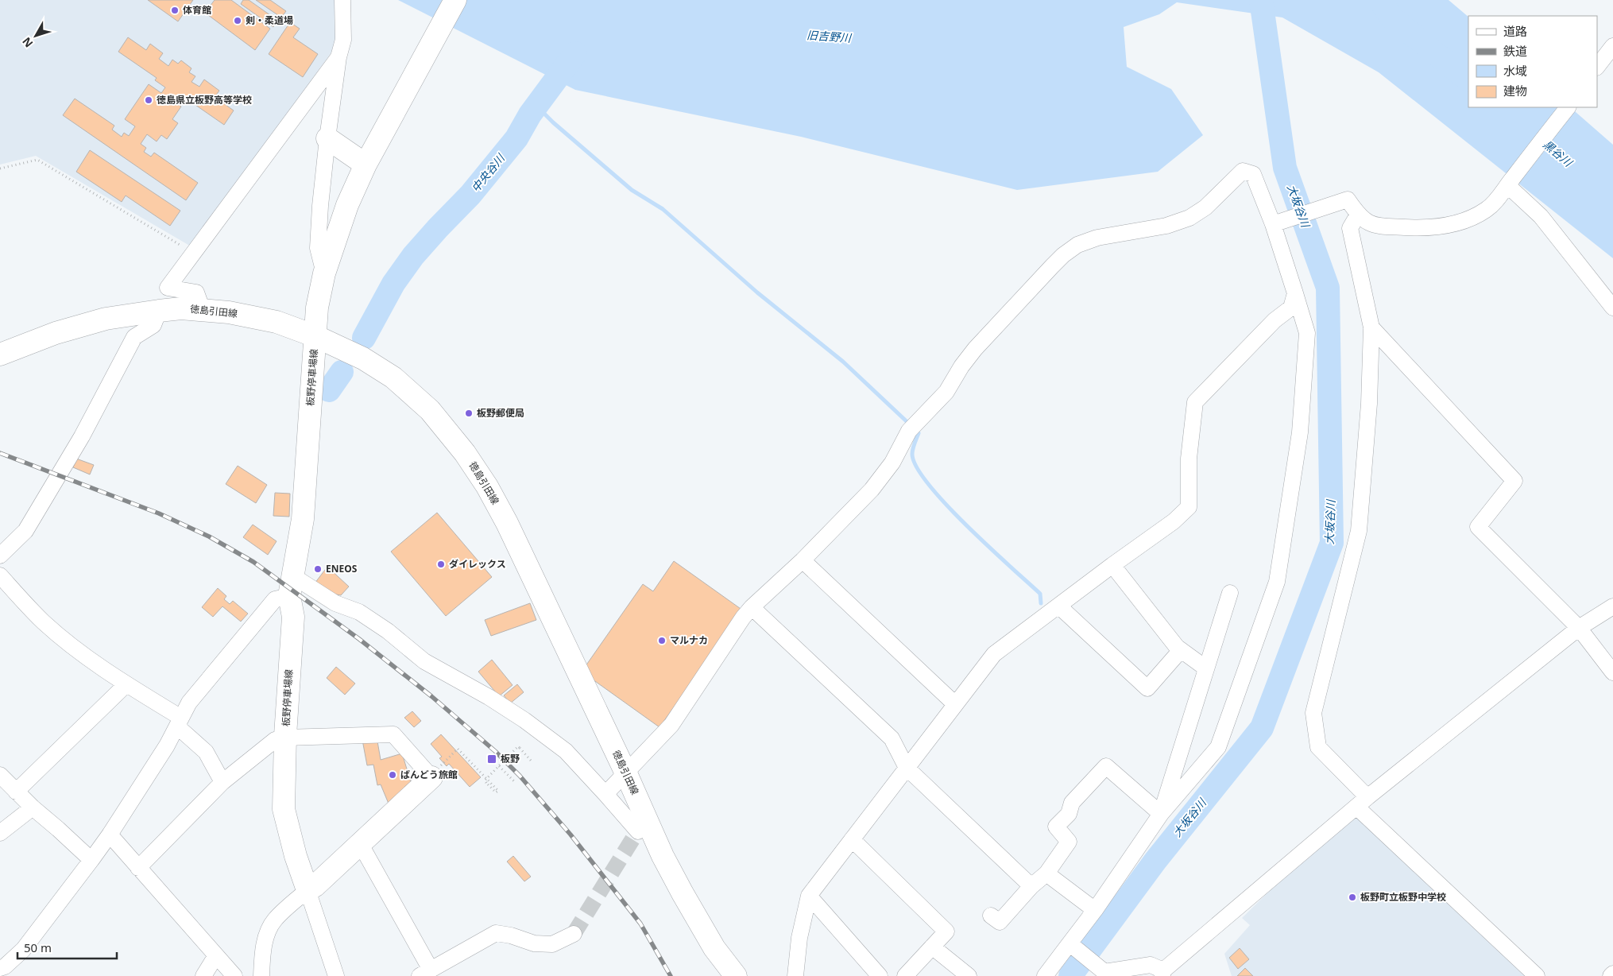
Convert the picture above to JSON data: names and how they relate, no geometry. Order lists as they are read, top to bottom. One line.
{"streets":{"main road":["徳島引田線","板野停車場線"]},"crossings":[["徳島引田線","板野停車場線"]],"water":["旧吉野川","黒谷川","中央谷川","大坂谷川"],"places":{"other":["体育館","剣・柔道場","徳島県立板野高等学校","板野郵便局","ダイレックス","ENEOS","マルナカ","ばんどう旅館","板野町立板野中学校"],"transit":["板野"]},"legend":["道路","鉄道","水域","建物"],"scale_bar":"50 m","north":"bottom left"}
